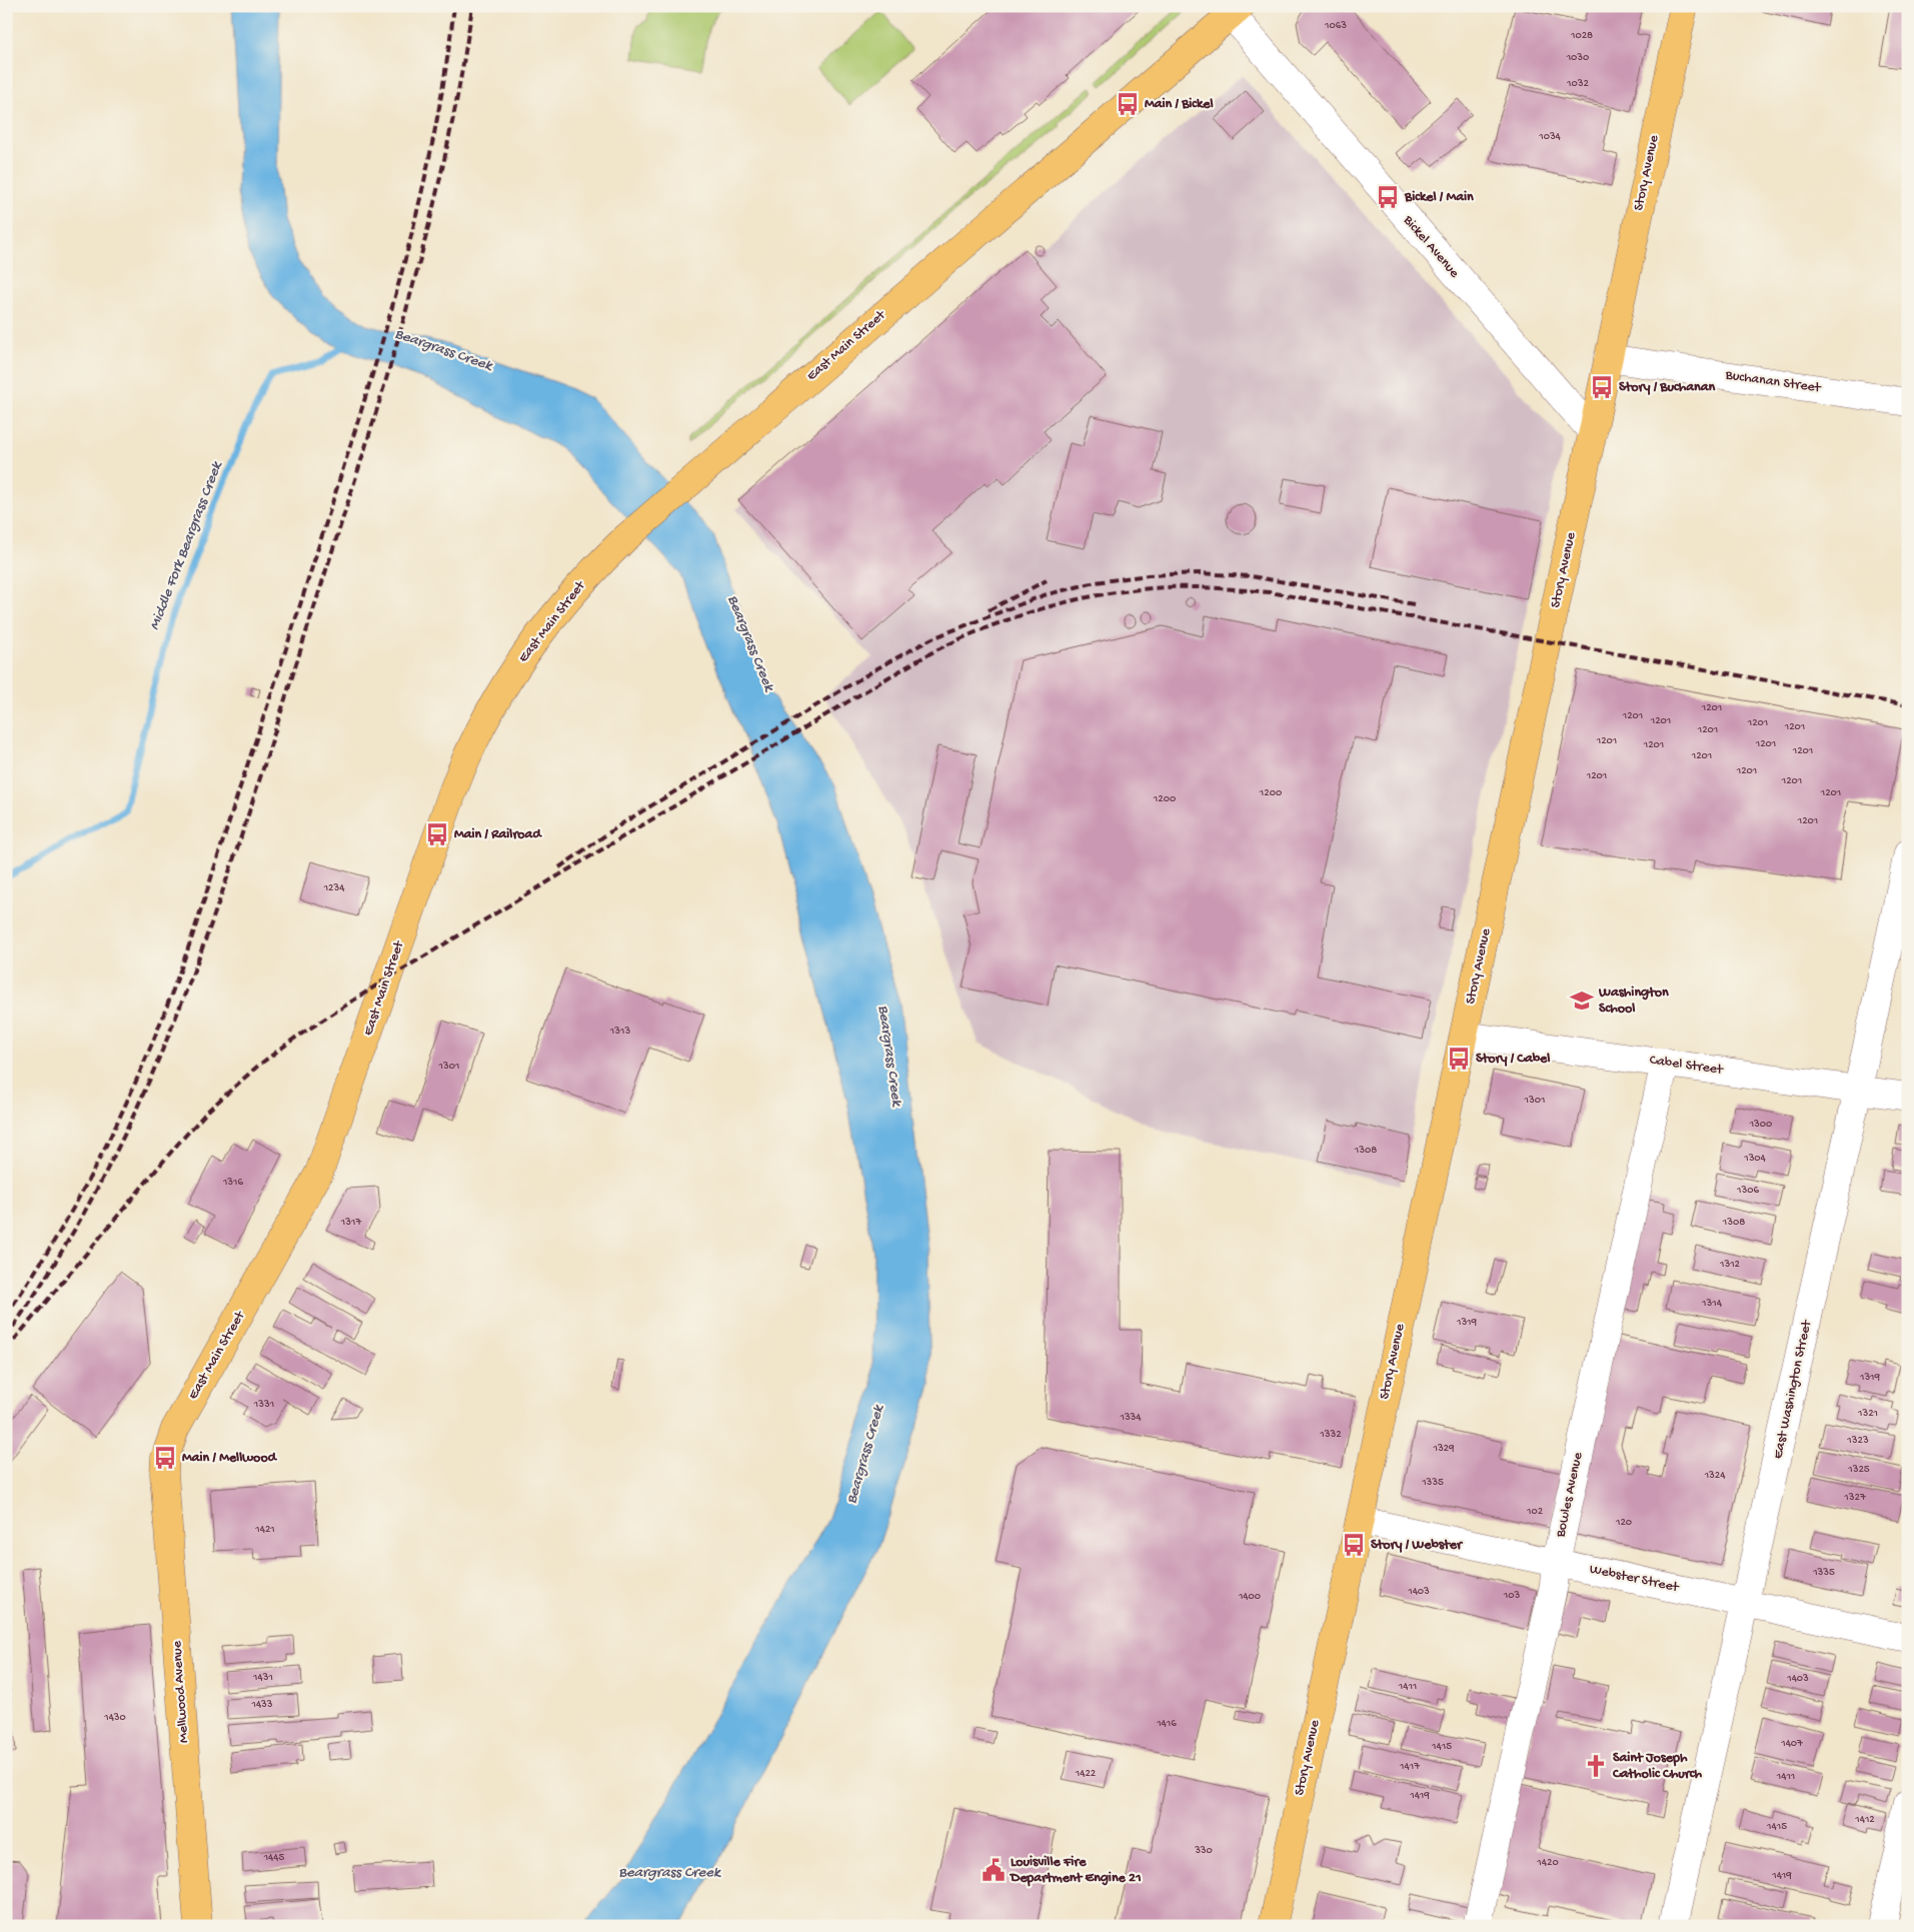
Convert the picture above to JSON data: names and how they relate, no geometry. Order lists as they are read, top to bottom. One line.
{"streets":{"main road":["Story Avenue","East Main Street","Mellwood Avenue"],"street":["Bickel Avenue","Buchanan Street","Cabel Street","East Washington Street","Bowles Avenue","Webster Street"]},"crossings":[["Story Avenue","Bickel Avenue"],["Story Avenue","Buchanan Street"],["Story Avenue","Cabel Street"],["Story Avenue","Webster Street"],["Bickel Avenue","East Main Street"],["East Main Street","Mellwood Avenue"],["Cabel Street","East Washington Street"],["Cabel Street","Bowles Avenue"],["East Washington Street","Webster Street"],["Bowles Avenue","Webster Street"]],"water":["Beargrass Creek","Middle Fork Beargrass Creek"],"places":{"bus stop":["Main / Bickel","Bickel / Main","Story / Buchanan","Main / Railroad","Story / Cabel","Main / Mellwood","Story / Webster"],"school or university":["Washington School"],"church":["Saint Joseph Catholic Church"],"public building":["Louisville Fire Department Engine 21"]},"house_numbers":["1063","1028","1030","1032","1034","1201","1201","1201","1201","1201","1201","1201","1201","1201","1201","1201","1201","1201","1201","1200","1201","1200","1201","1234","1313","1301","1301","1300","1308","1304","1316","1306","1317","1308","1312","1314","1319","1319","1331","1321","1334","1332","1323","1329","1325","1324","1335","1327","102","120","1421","1335","1403","103","1400","1431","1403","1411","1433","1430","1416","1407","1415","1417","1422","1411","1419","1412","1415","330","1445","1420","1419"]}
